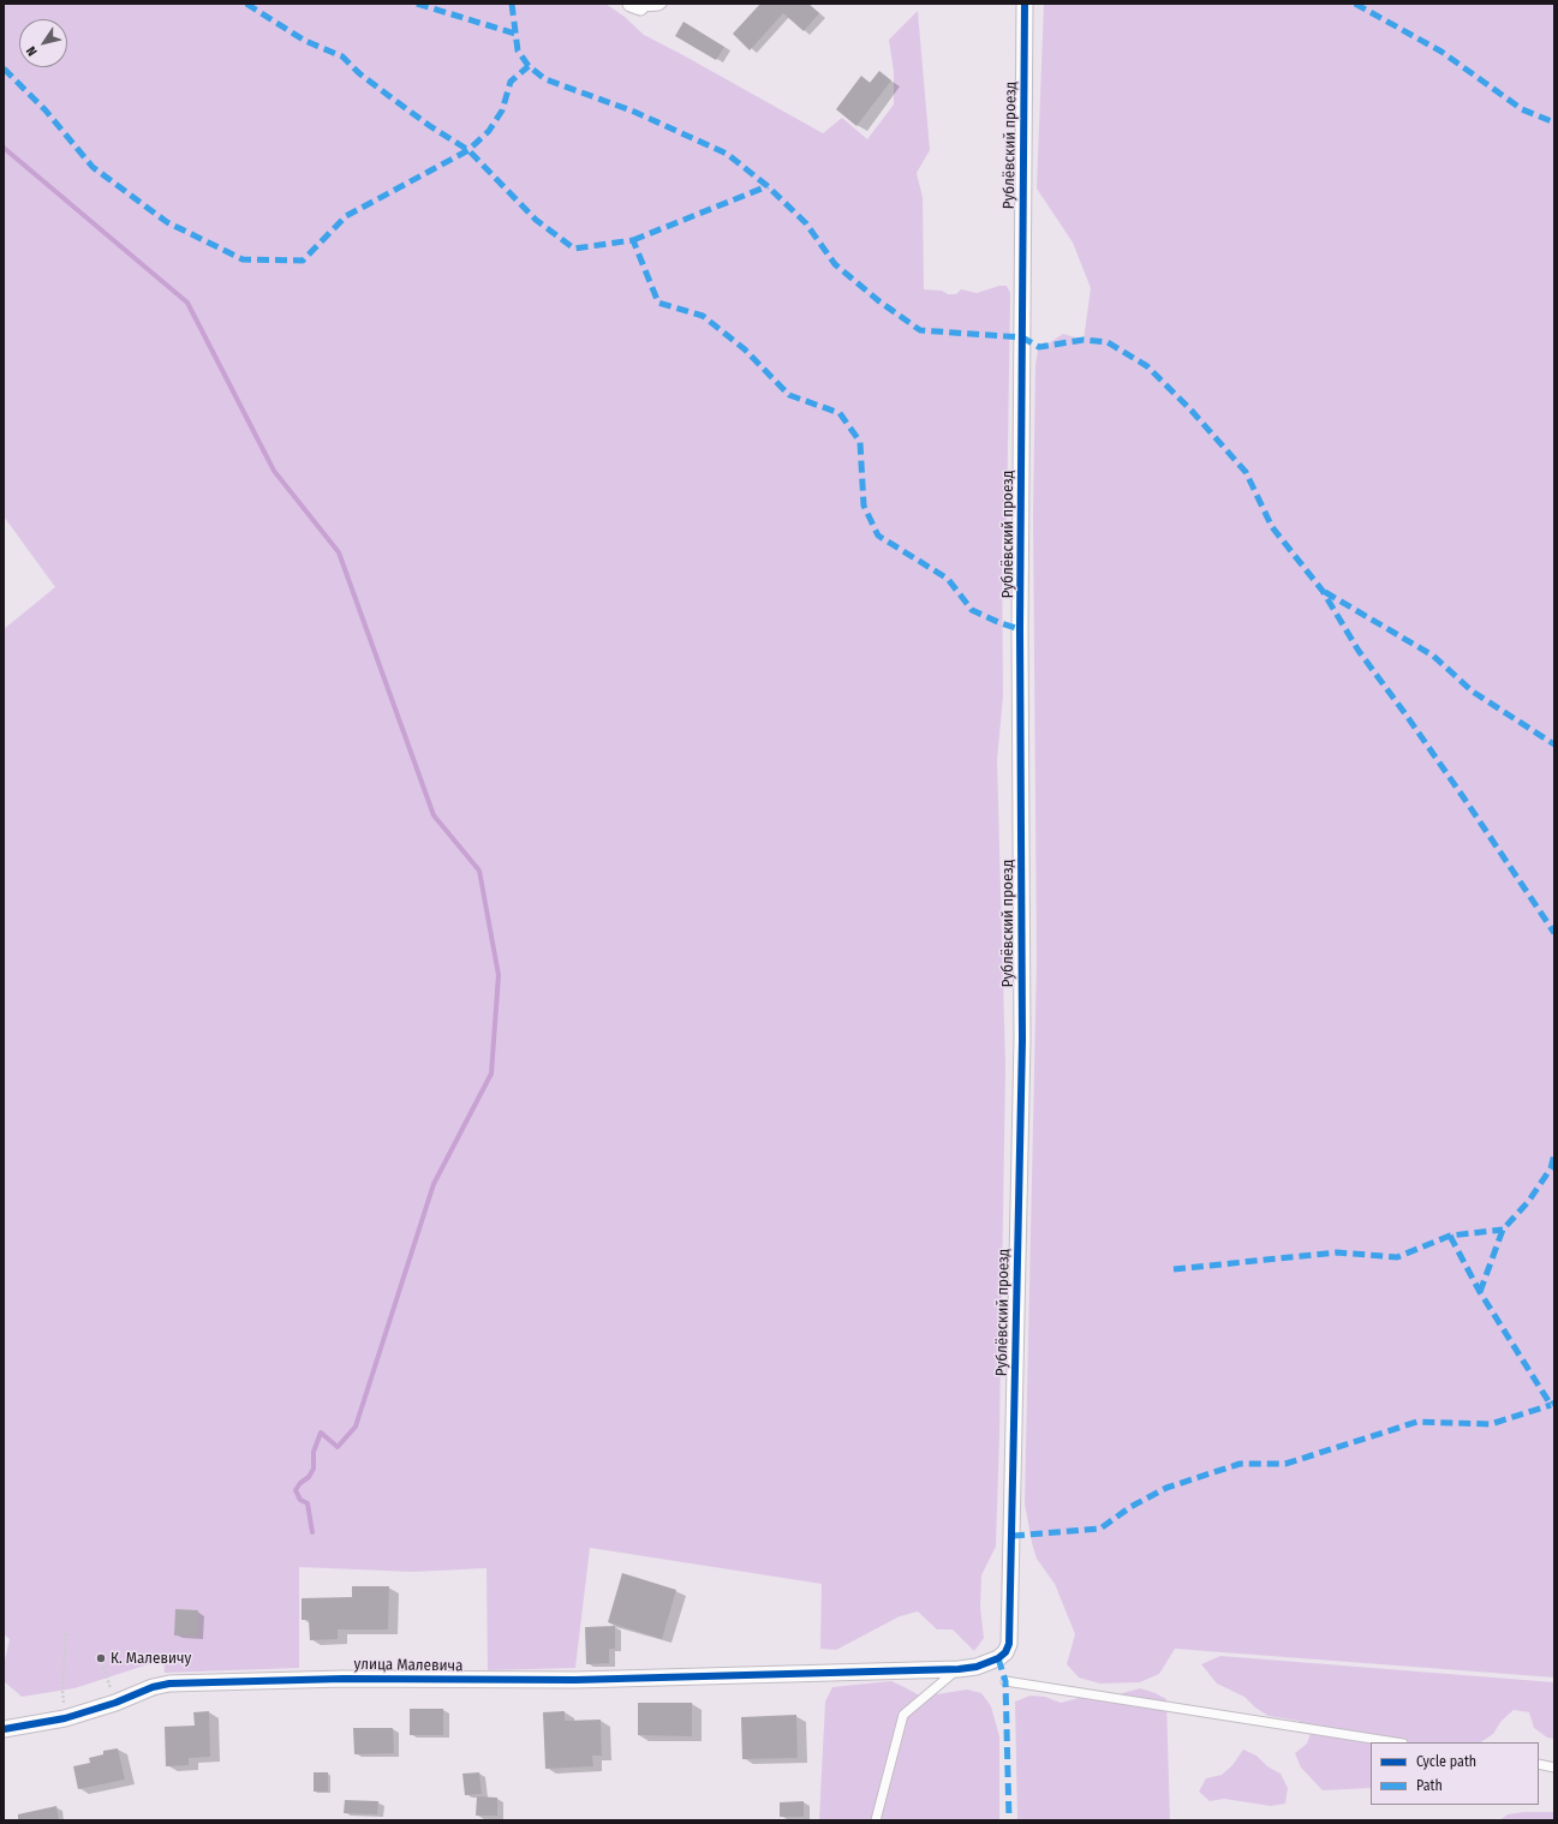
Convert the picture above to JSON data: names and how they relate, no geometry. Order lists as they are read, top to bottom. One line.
{"streets":{"street":["Рублёвский проезд","улица Малевича"]},"crossings":[["Рублёвский проезд","улица Малевича"]],"places":["К. Малевичу"],"legend":["Cycle path","Path"],"north":"bottom left"}
